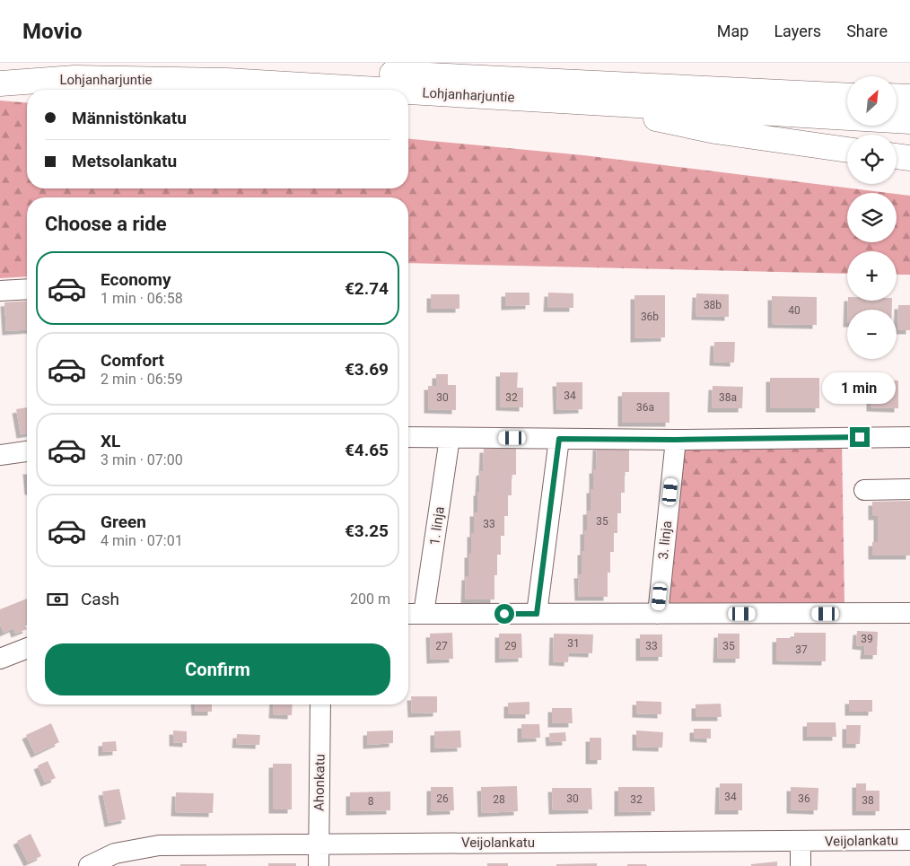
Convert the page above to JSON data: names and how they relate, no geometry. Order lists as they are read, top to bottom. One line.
{"streets":{"highway":["Lohjanharjuntie"],"street":["1. linja","3. linja","Ahonkatu","Veijolankatu"]},"crossings":[["Ahonkatu","Veijolankatu"]],"house_numbers":["38b","40","36b","34","30","32","38a","36a","35","33","39","31","27","29","33","35","37","34","26","30","36","28","32","38","8"],"north":"top right","page":{"header":"Movio","nav":["Map","Layers","Share"],"map_buttons":["+","−"],"banner":["Männistönkatu","Metsolankatu"],"heading":"Choose a ride","list":[{"name":"Economy","note":"1 min · 06:58","value":"€2.74"},{"name":"Comfort","note":"2 min · 06:59","value":"€3.69"},{"name":"XL","note":"3 min · 07:00","value":"€4.65"},{"name":"Green","note":"4 min · 07:01","value":"€3.25"}],"bubble":"1 min","pay":["Cash","200 m"],"buttons":"Confirm"}}
